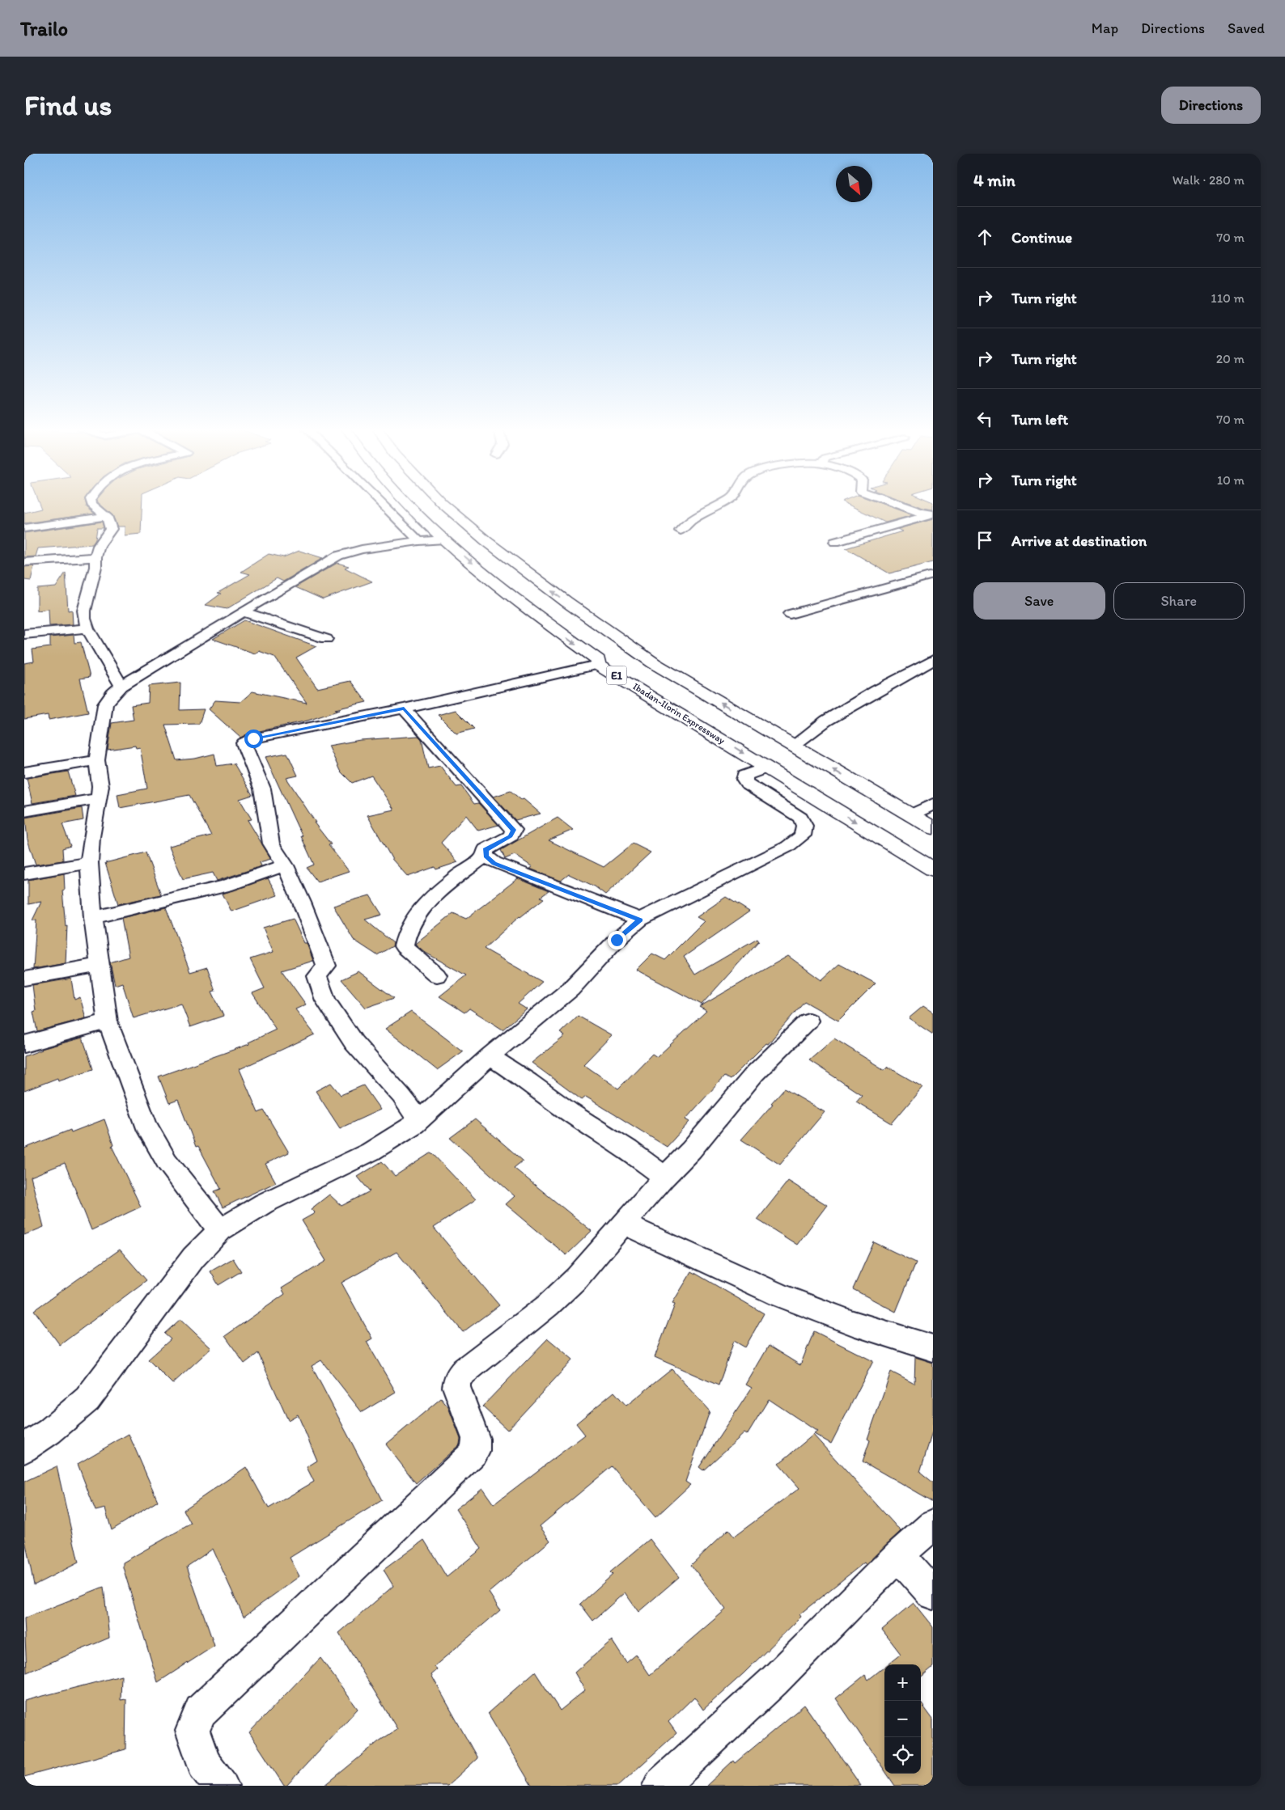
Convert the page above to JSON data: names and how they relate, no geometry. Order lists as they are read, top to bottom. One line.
{"streets":{"highway":["E1","Ibadan-Ilorin Expressway"]},"north":"bottom right","page":{"header":"Trailo","nav":["Map","Directions","Saved"],"buttons":["Directions",["Save","Share"]],"title":"Find us","heading":["4 min","Walk · 280 m"],"list":[["Continue","70 m"],["Turn right","110 m"],["Turn right","20 m"],["Turn left","70 m"],["Turn right","10 m"],"Arrive at destination"],"map_buttons":["+","−"]}}
